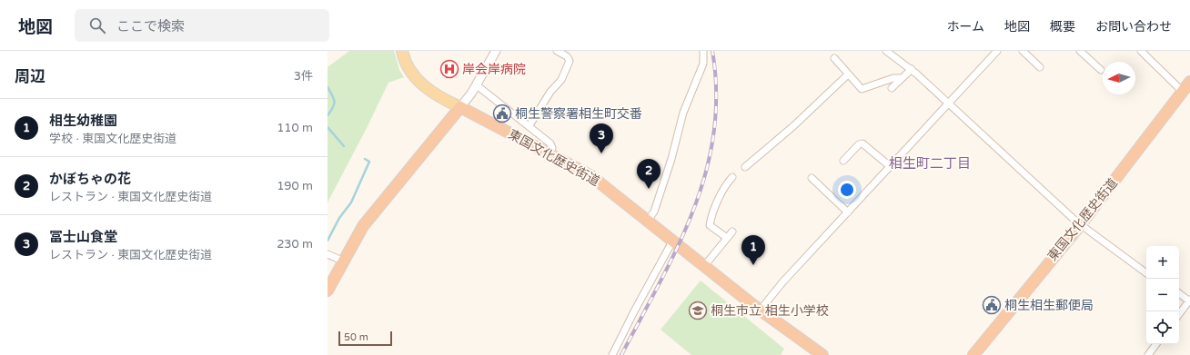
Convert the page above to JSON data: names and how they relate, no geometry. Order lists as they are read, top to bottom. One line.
{"streets":{"highway":["東国文化歴史街道"]},"districts":["相生町二丁目"],"places":{"hospital":["岸会岸病院"],"public building":["桐生警察署相生町交番","桐生相生郵便局"],"school or university":["桐生市立 相生小学校"]},"scale_bar":"50 m","north":"left","page":{"header":"地図","search":"ここで検索","nav":["ホーム","地図","概要","お問い合わせ"],"heading":["周辺","3件"],"list":[{"mark":"1","name":"相生幼稚園","note":"学校 · 東国文化歴史街道","value":"110 m"},{"mark":"2","name":"かぼちゃの花","note":"レストラン · 東国文化歴史街道","value":"190 m"},{"mark":"3","name":"冨士山食堂","note":"レストラン · 東国文化歴史街道","value":"230 m"}],"pins":["3","2","1"],"map_buttons":["+","−"],"scale":"50 m"}}
